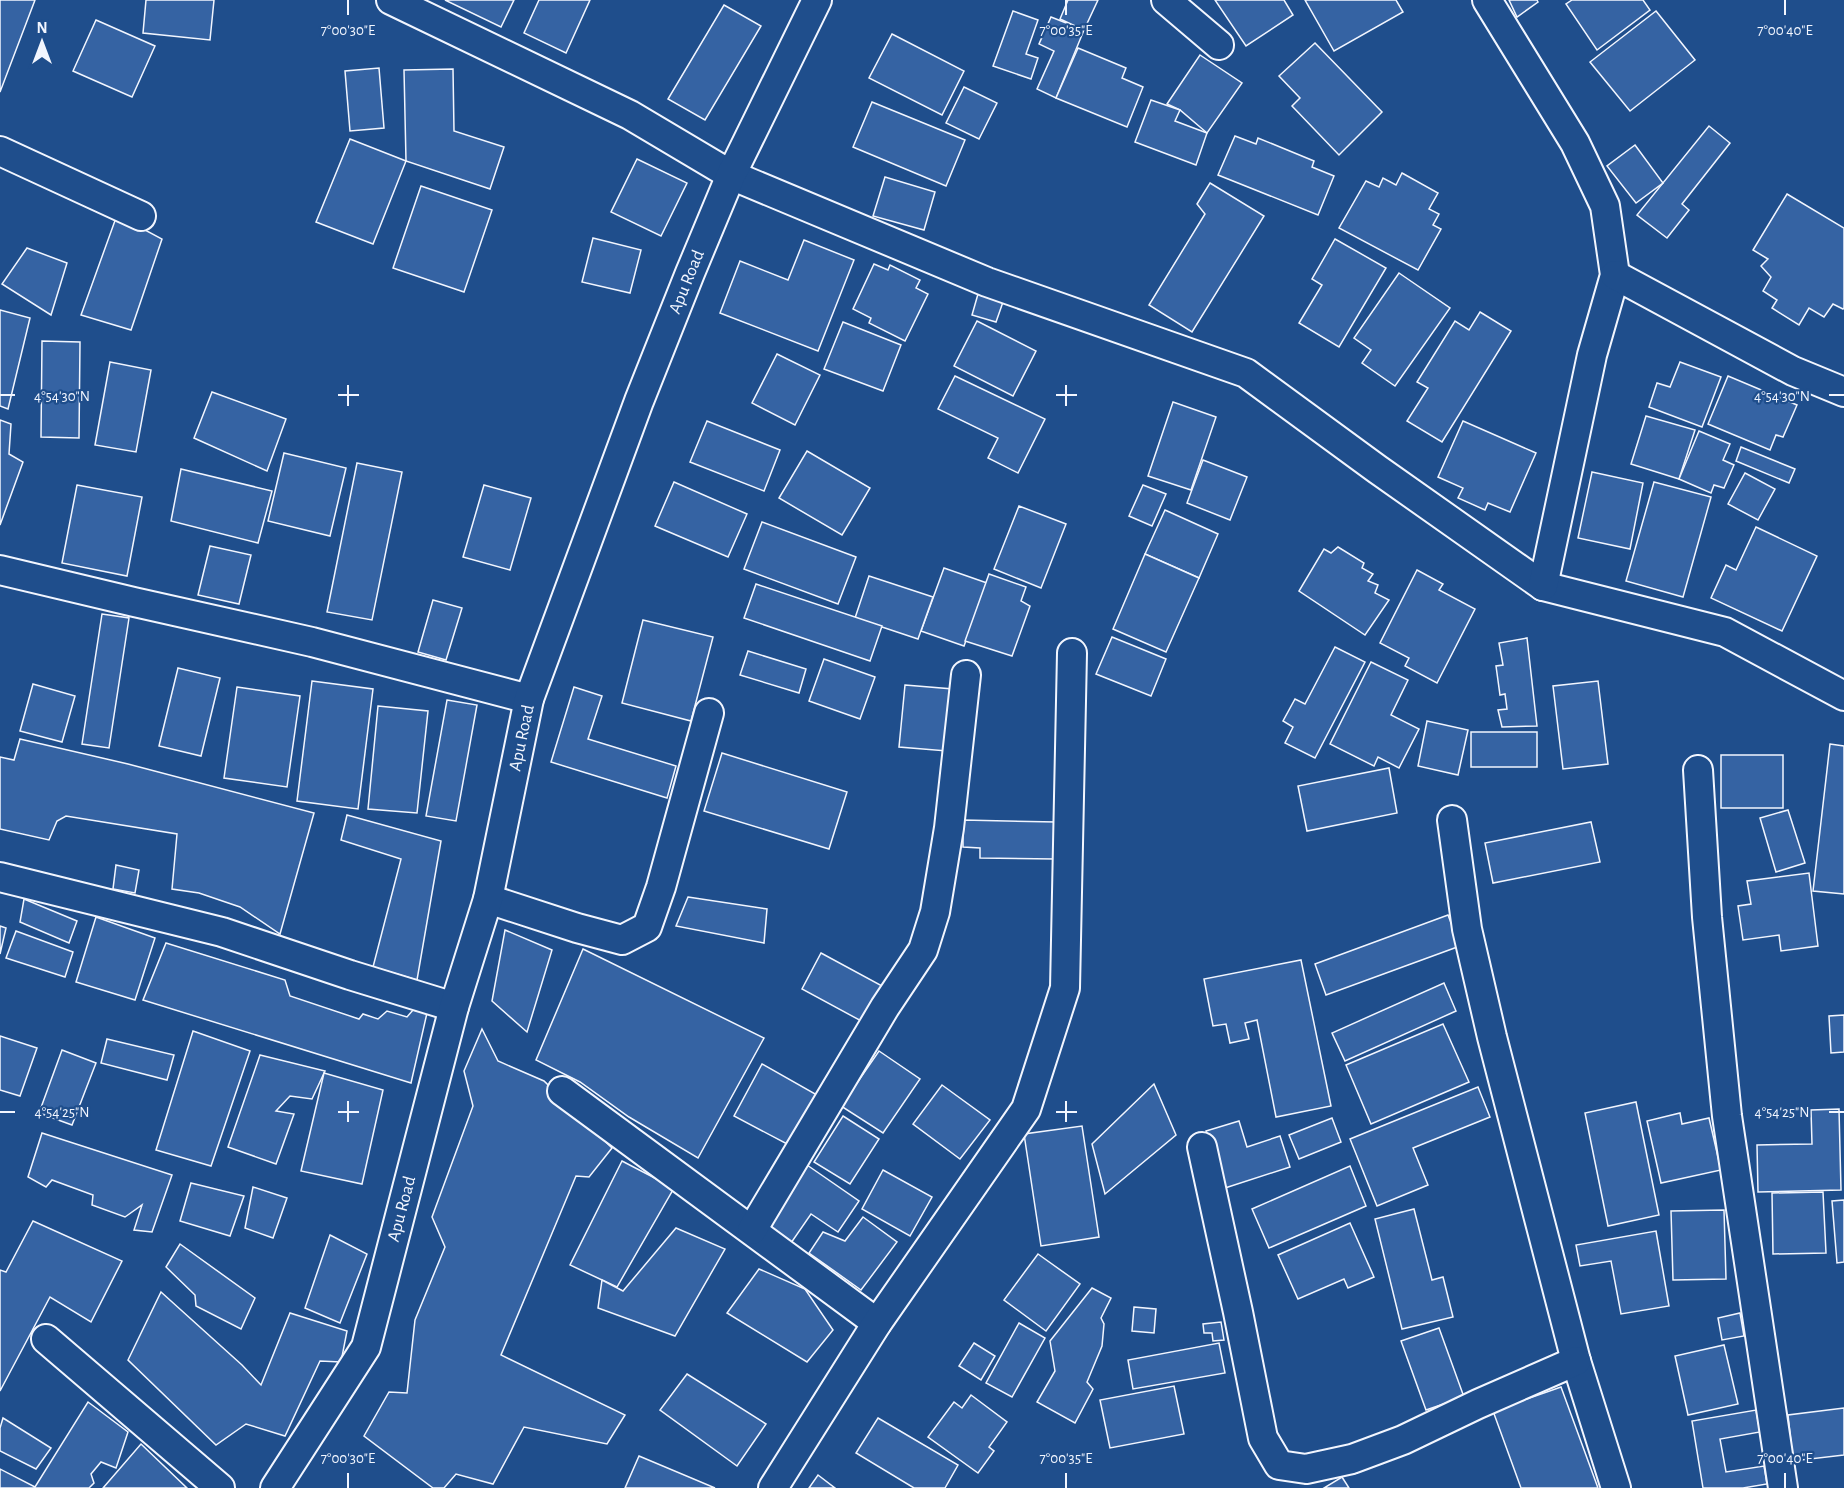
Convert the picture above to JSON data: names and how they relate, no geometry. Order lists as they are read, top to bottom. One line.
{"streets":{"street":["Apu Road"]},"north":"top","coordinates":["7°00'30\"E","7°00'35\"E","7°00'40\"E","4°54'30\"N","4°54'25\"N"]}
